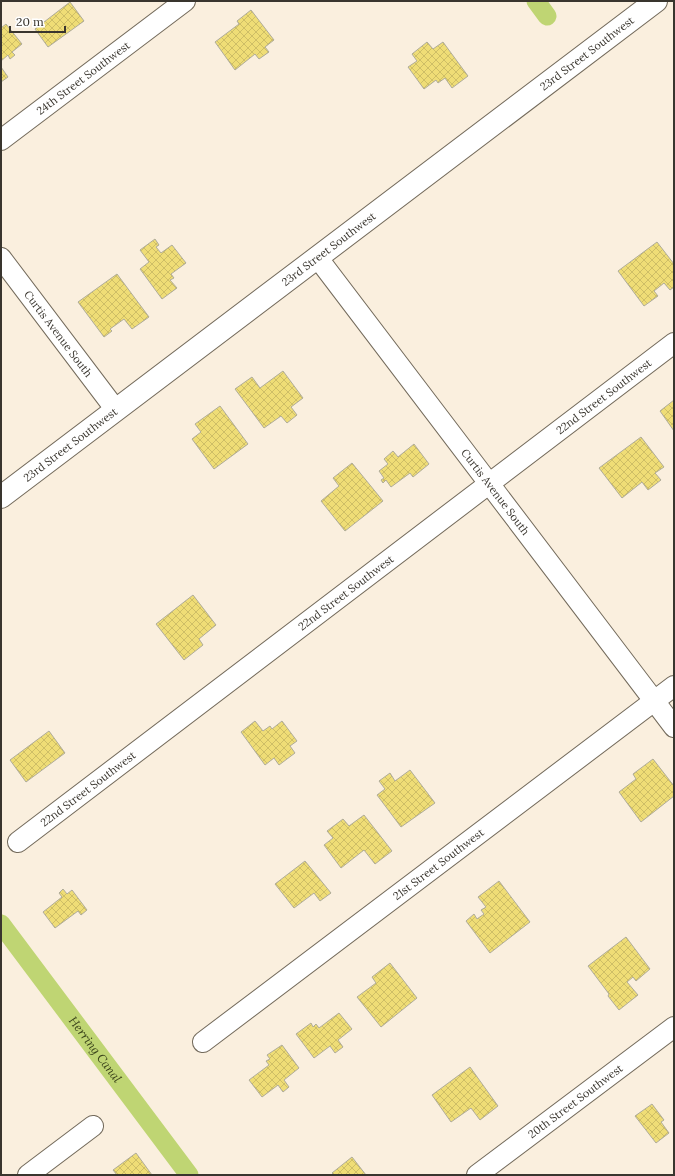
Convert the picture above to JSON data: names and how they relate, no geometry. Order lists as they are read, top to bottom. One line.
{"streets":{"street":["23rd Street Southwest","24th Street Southwest","Curtis Avenue South","22nd Street Southwest","21st Street Southwest","20th Street Southwest"]},"crossings":[["23rd Street Southwest","Curtis Avenue South"],["Curtis Avenue South","22nd Street Southwest"],["Curtis Avenue South","21st Street Southwest"]],"water":["Herring Canal"],"scale_bar":"20 m"}
